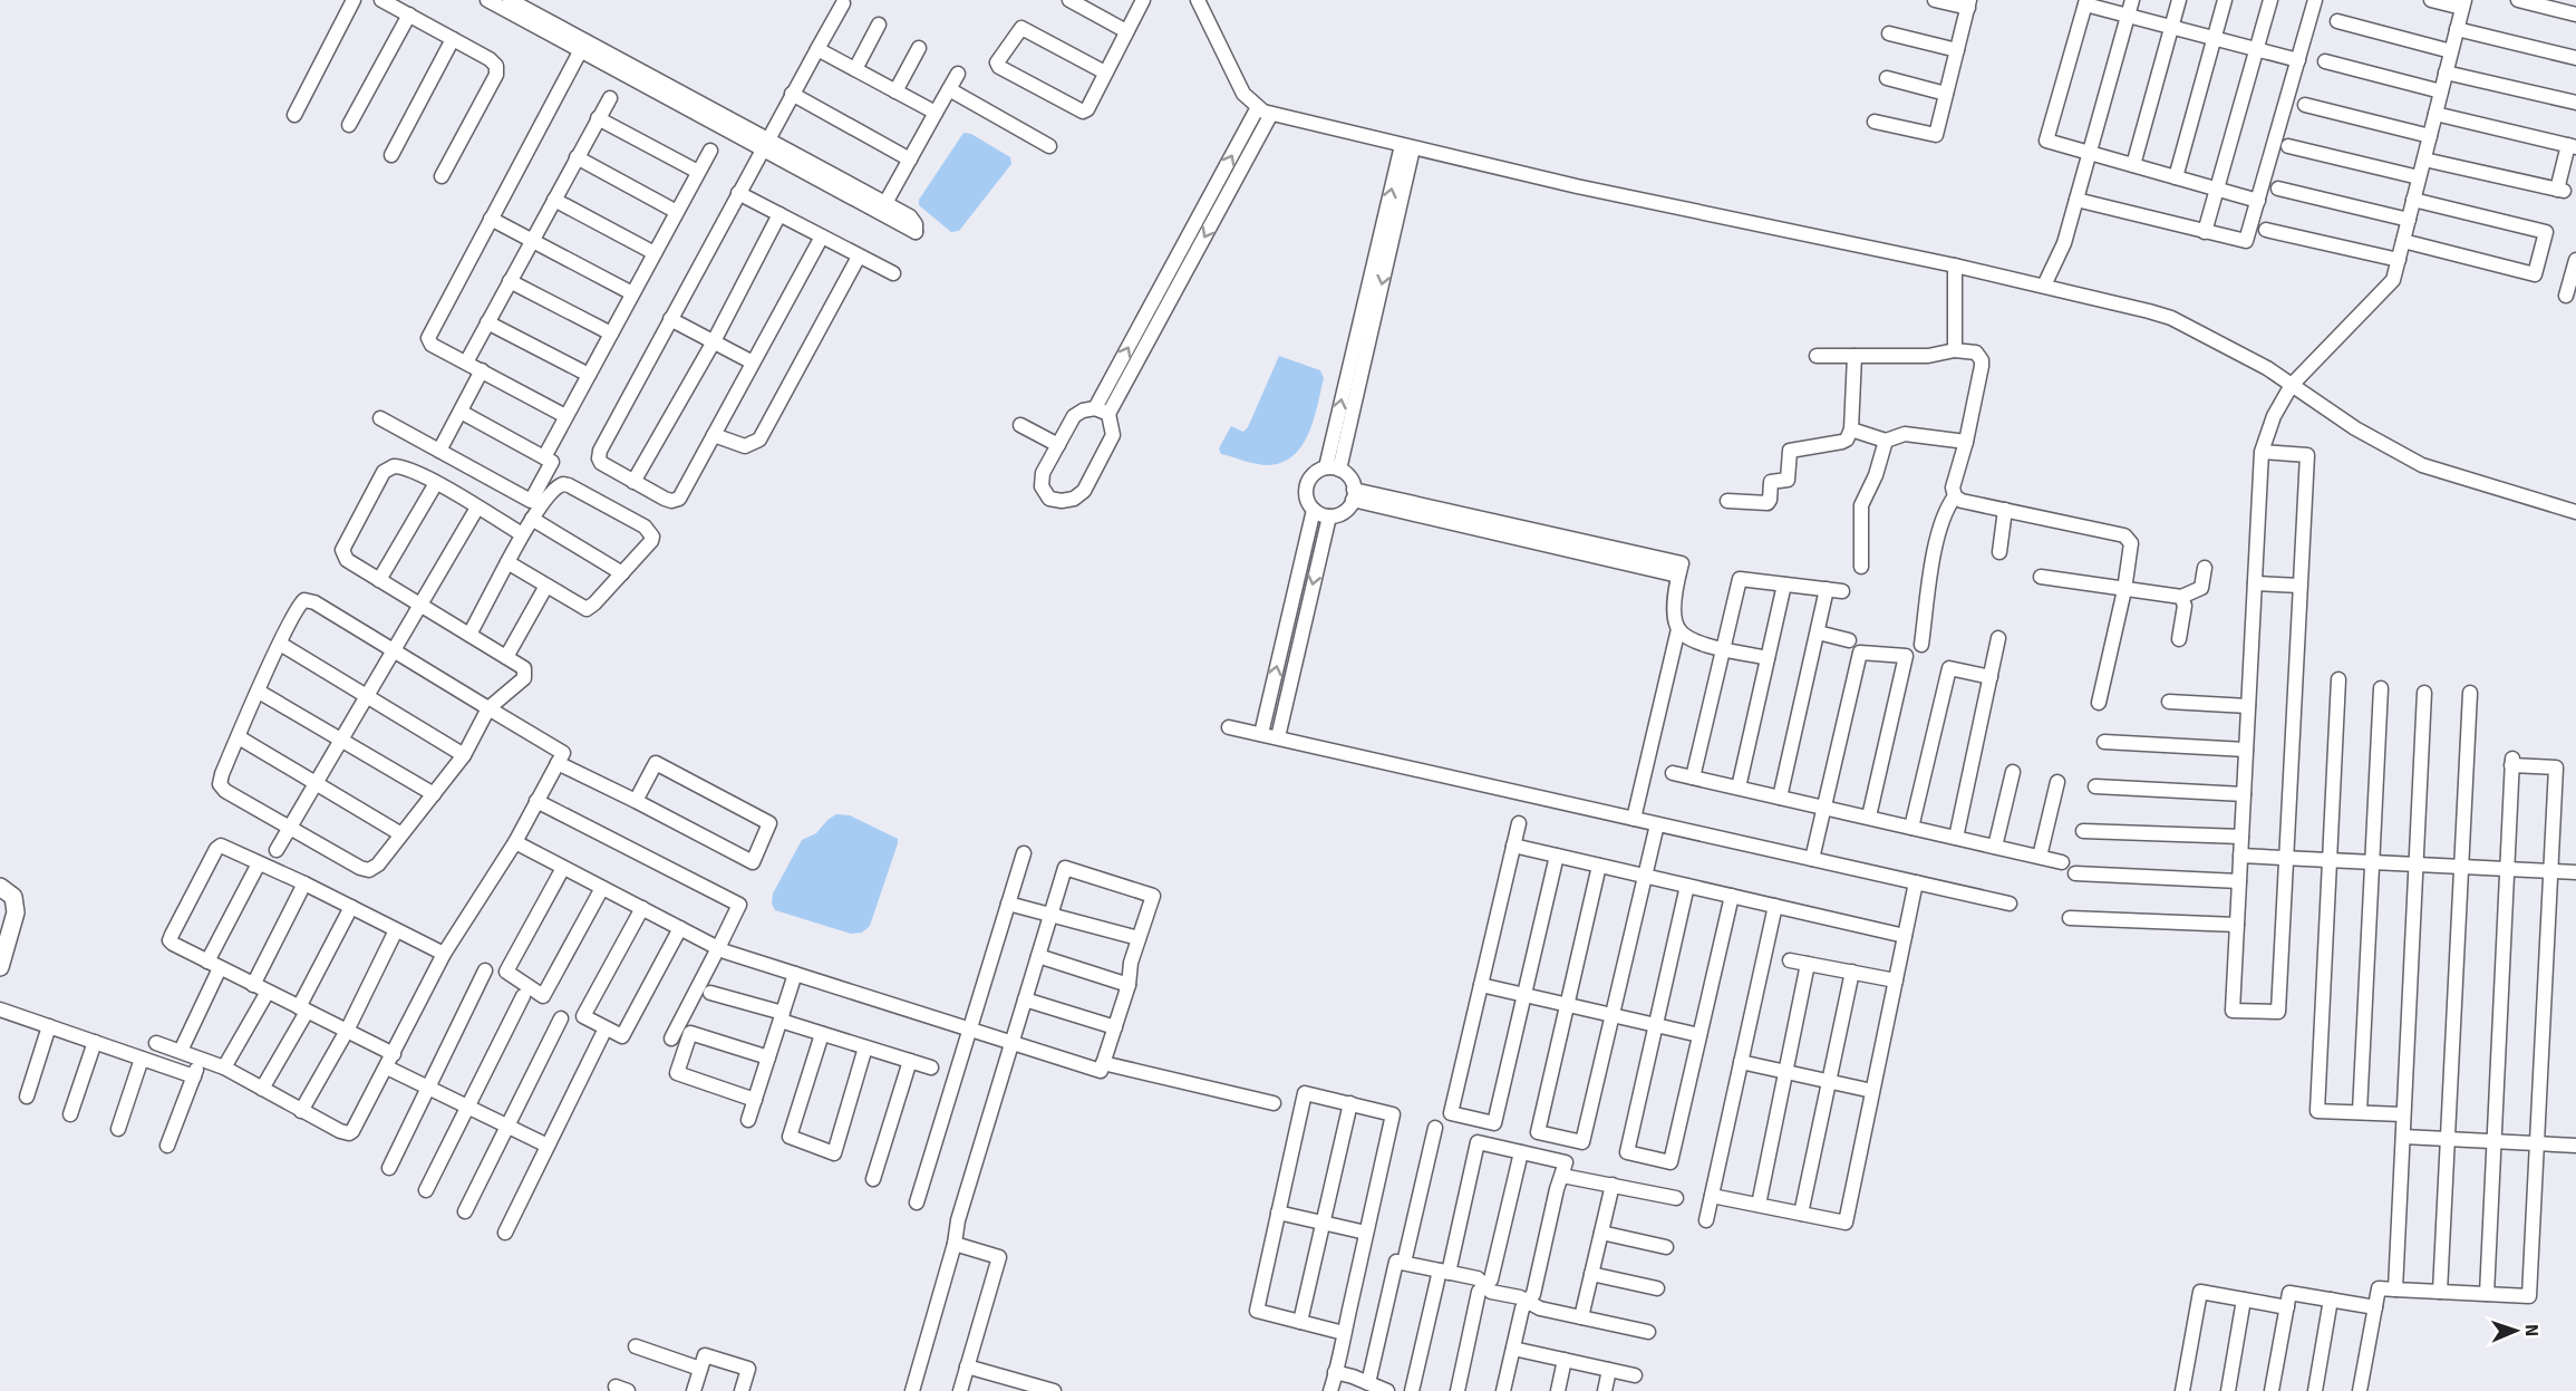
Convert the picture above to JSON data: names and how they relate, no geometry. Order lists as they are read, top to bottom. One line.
{"north":"right"}
